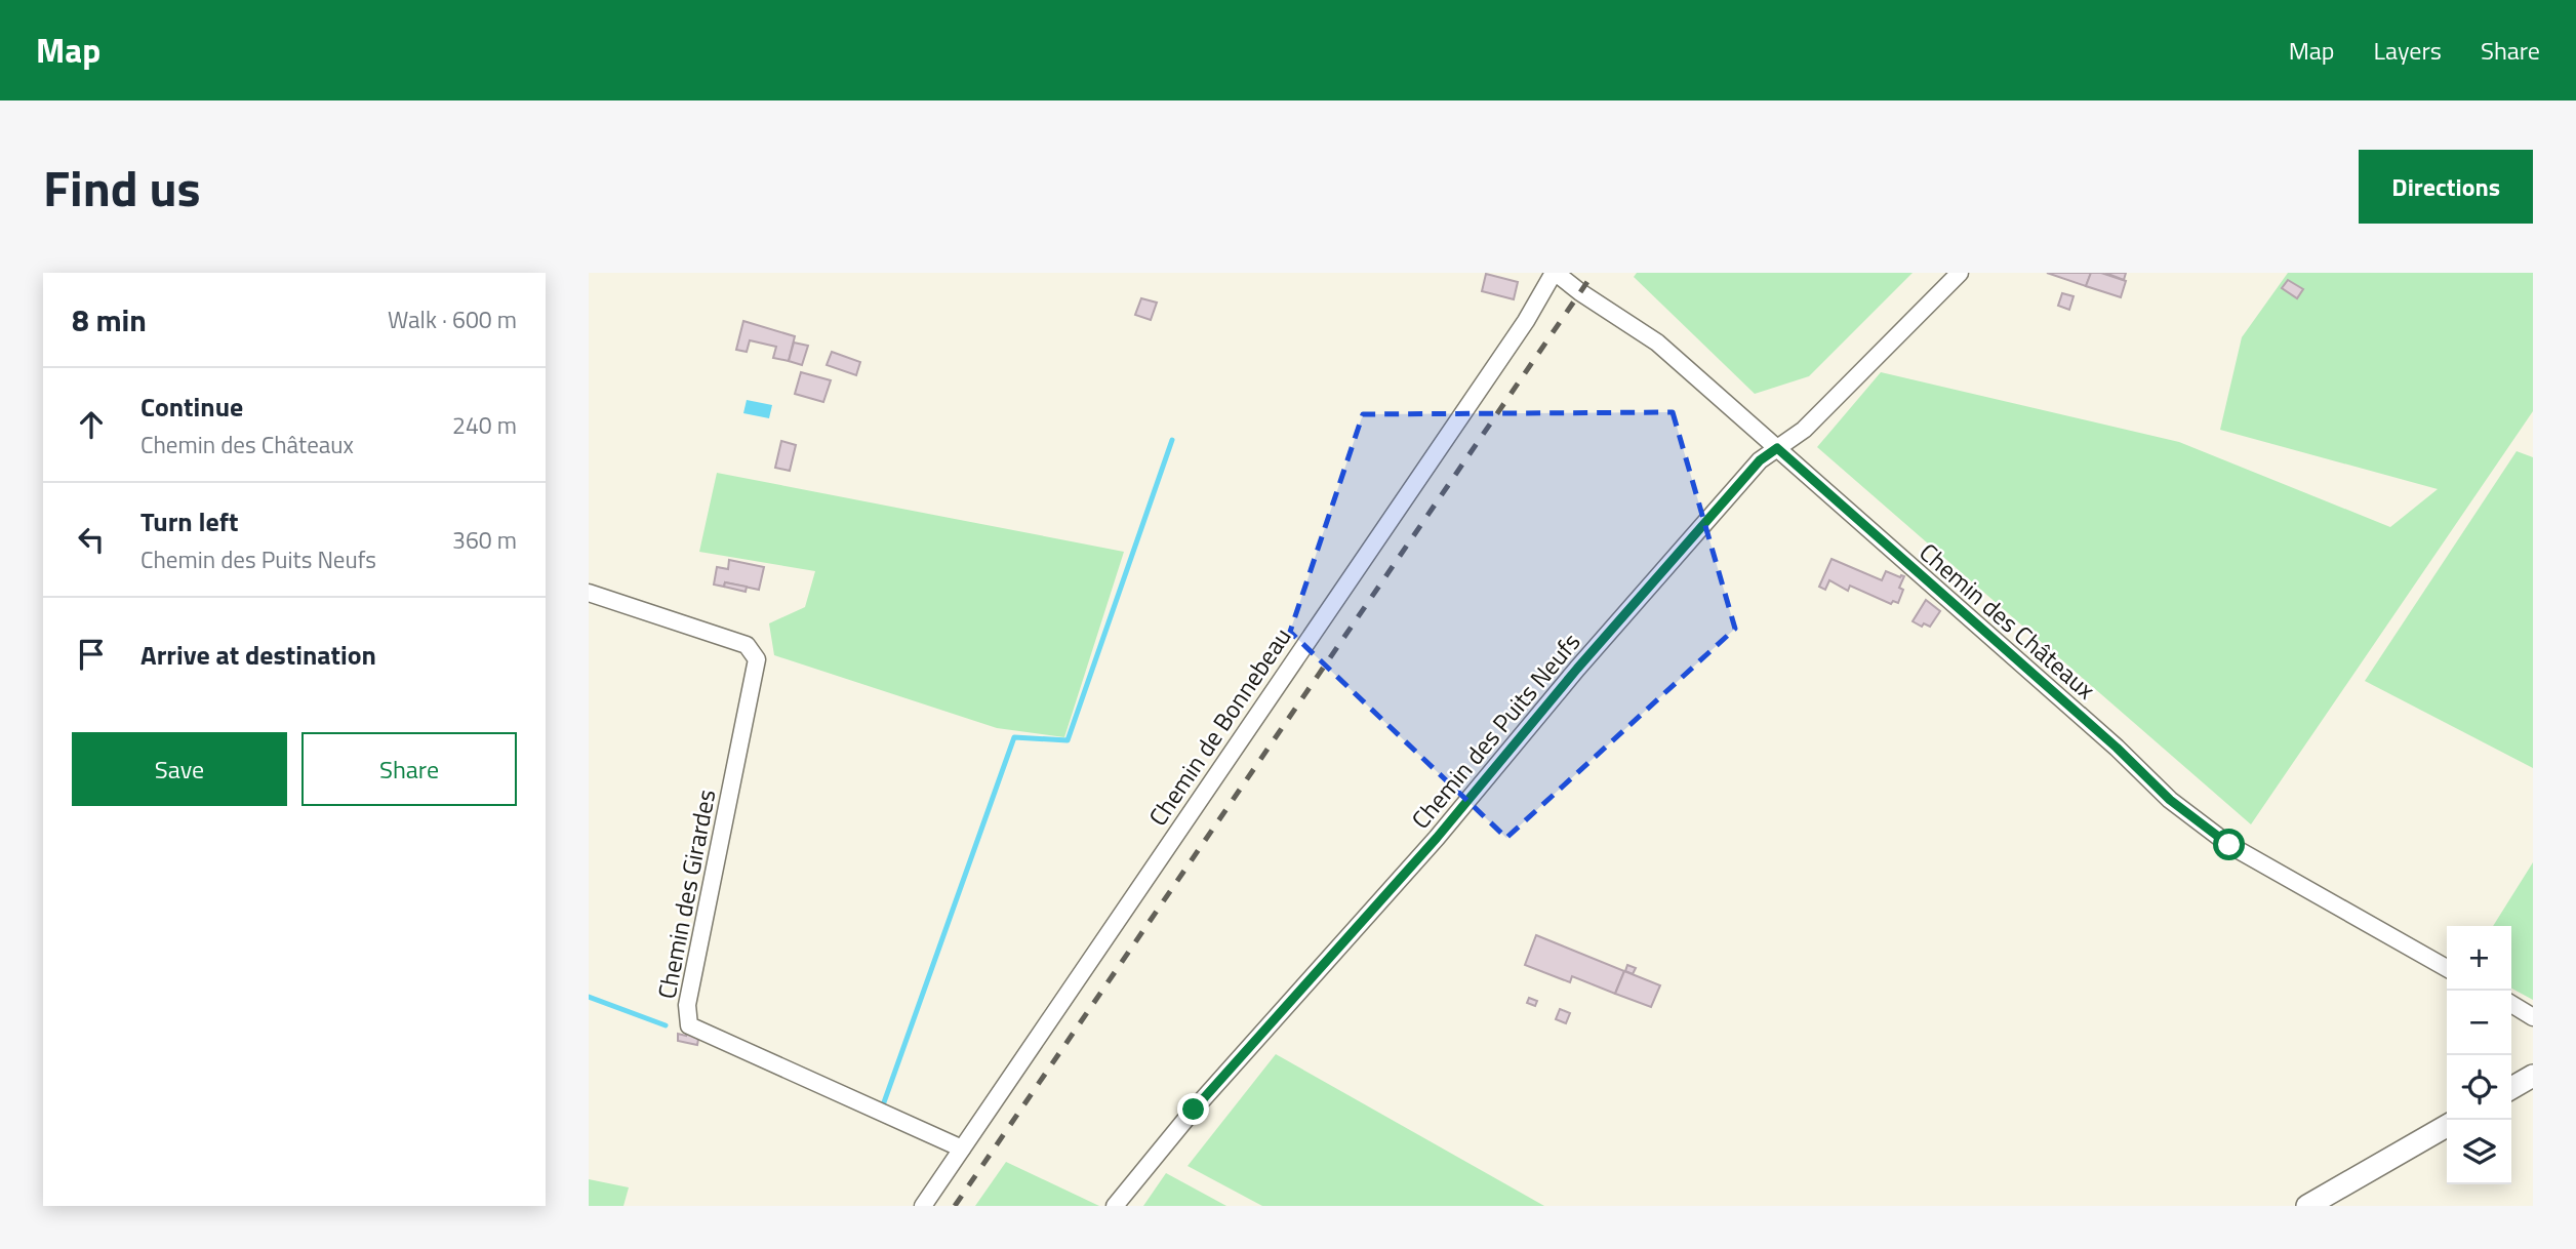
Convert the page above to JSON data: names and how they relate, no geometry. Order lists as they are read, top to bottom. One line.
{"streets":{"street":["Chemin des Châteaux","Chemin de Bonnebeau","Chemin des Puits Neufs","Chemin des Girardes"]},"crossings":[["Chemin des Châteaux","Chemin de Bonnebeau"],["Chemin des Châteaux","Chemin des Puits Neufs"],["Chemin de Bonnebeau","Chemin des Girardes"]],"page":{"header":"Map","nav":["Map","Layers","Share"],"title":"Find us","buttons":["Directions",["Save","Share"]],"heading":["8 min","Walk · 600 m"],"list":[["Continue","Chemin des Châteaux","240 m"],["Turn left","Chemin des Puits Neufs","360 m"],"Arrive at destination"],"map_buttons":["+","−"]}}
